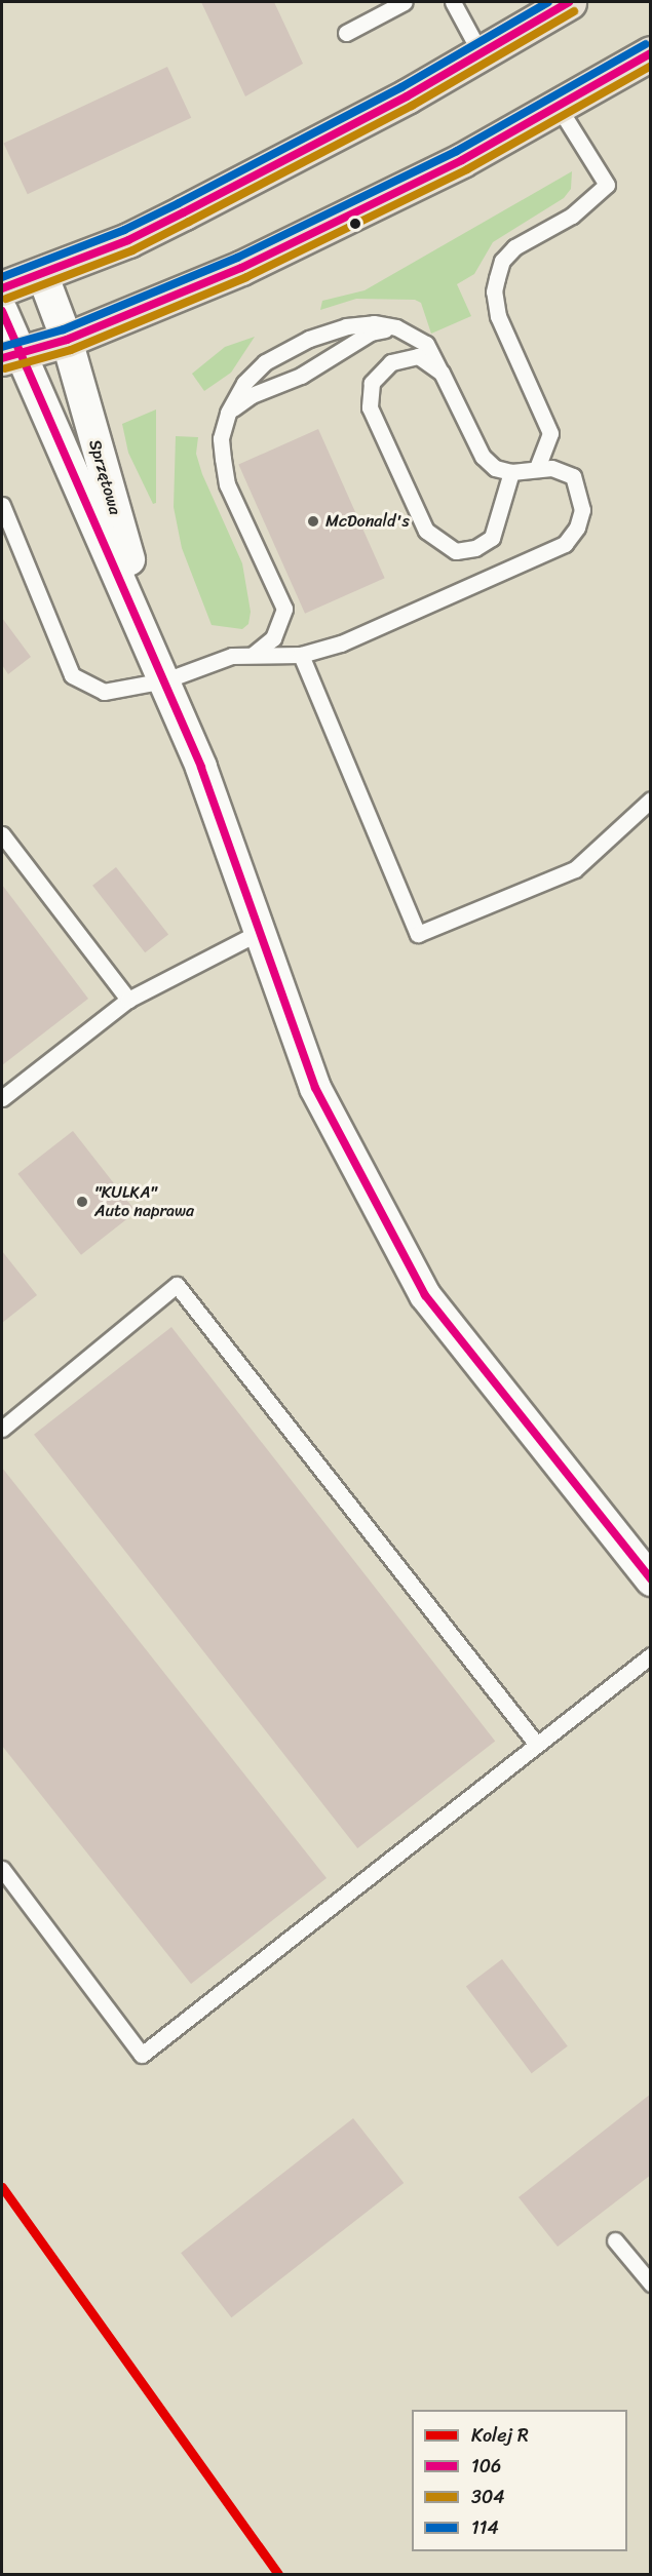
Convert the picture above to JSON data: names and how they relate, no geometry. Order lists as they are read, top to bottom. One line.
{"streets":{"street":["Sprzętowa"]},"places":["McDonald's","\"KULKA\" Auto naprawa"],"lines":["transit line 106","transit line 114","transit line 304","rail line R"],"legend":["Kolej R","106","304","114"]}
